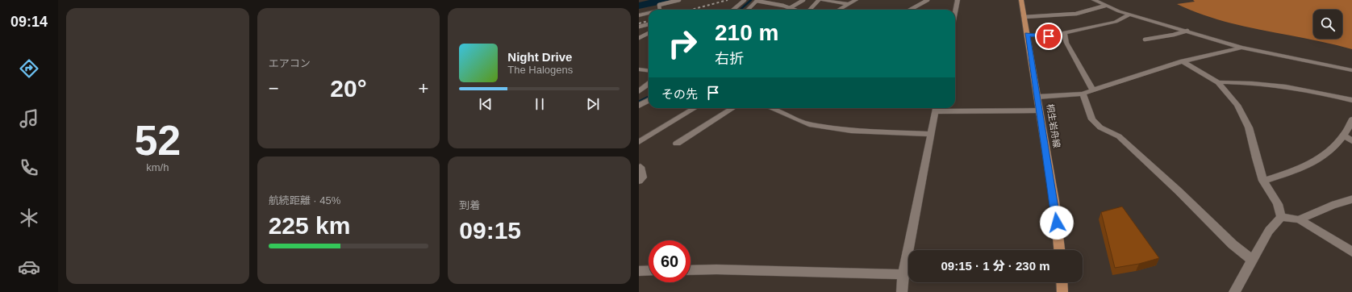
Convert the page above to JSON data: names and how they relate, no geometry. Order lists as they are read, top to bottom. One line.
{"streets":{"main road":["桐生岩舟線"]},"page":{"tabs":"09:14","tile":[["52","km/h"],"エアコン",["航続距離 · 45%","225 km"],["到着","09:15"]],"turn":["210 m","右折"],"song":["Night Drive","The Halogens"],"heat":["−","20°","+"],"then":"その先","limit":"60","trip":"09:15 · 1 分 · 230 m"}}
